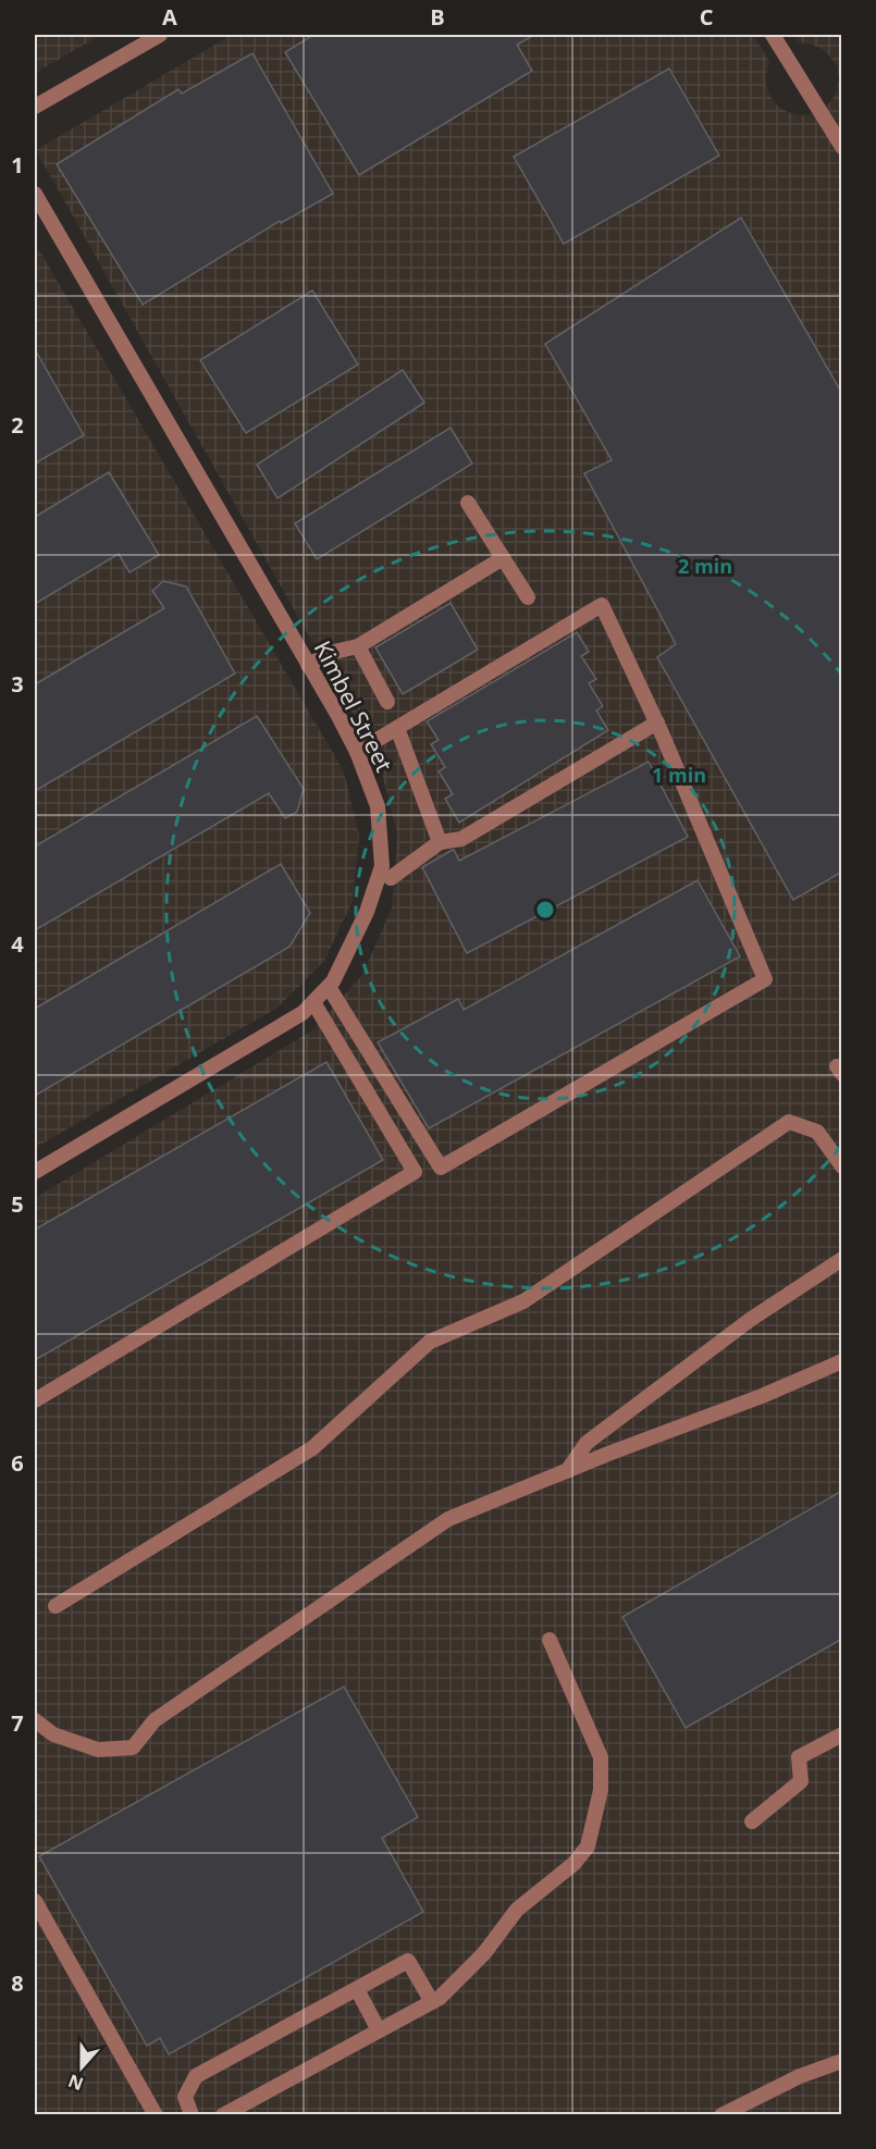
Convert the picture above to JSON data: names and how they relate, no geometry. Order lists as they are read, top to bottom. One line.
{"streets":{"street":["Kimbel Street"]},"north":"bottom","grid":{"columns":["A","B","C"],"rows":["1","2","3","4","5","6","7","8"]},"rings":["2 min","1 min"]}
